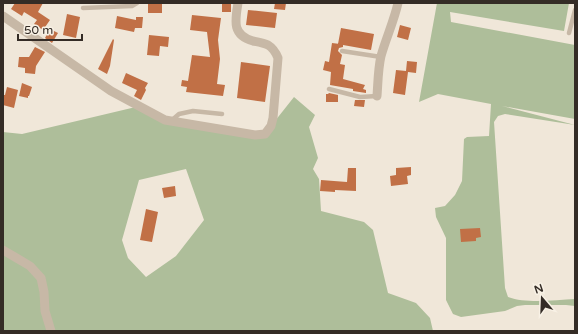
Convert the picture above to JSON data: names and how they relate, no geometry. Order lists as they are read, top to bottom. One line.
{"scale_bar":"50 m","north":"top"}
